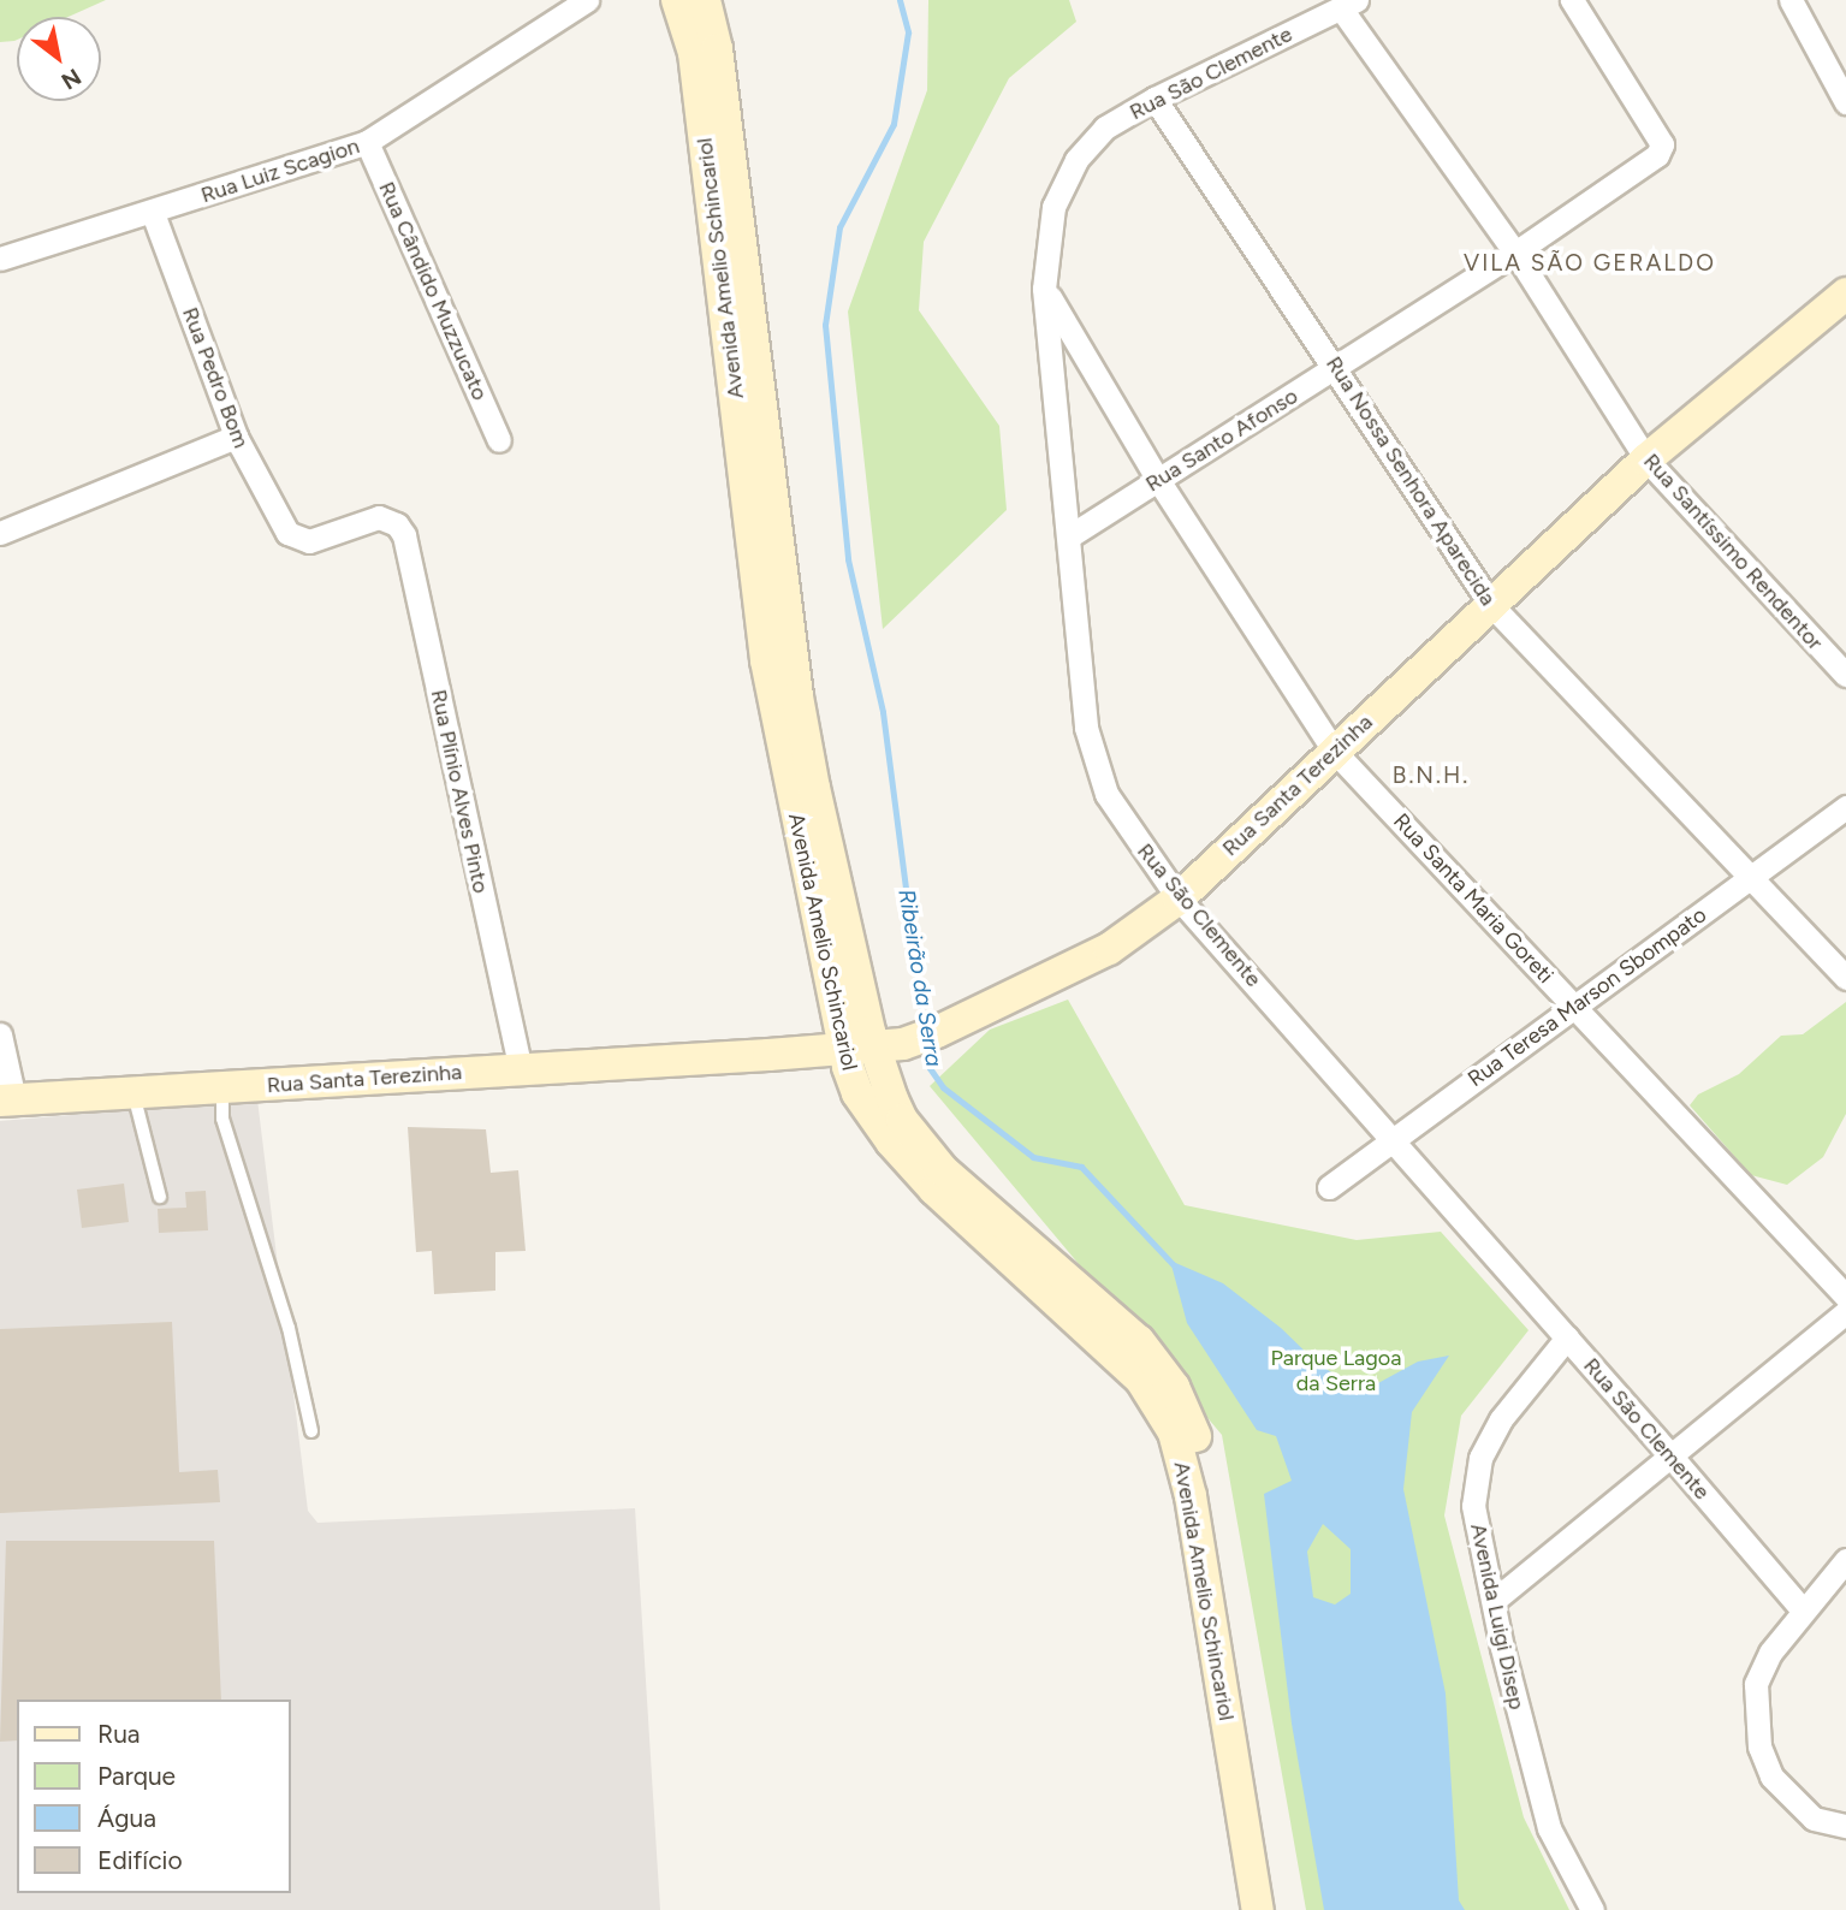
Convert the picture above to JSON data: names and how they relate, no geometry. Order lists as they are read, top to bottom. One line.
{"streets":{"main road":["Avenida Amelio Schincariol","Rua Santa Terezinha"],"street":["Rua São Clemente","Rua Luiz Scagion","Rua Cândido Muzzucato","Rua Pedro Bom","Rua Santo Afonso","Rua Nossa Senhora Aparecida","Rua Santíssimo Rendentor","Rua Plínio Alves Pinto","Rua Santa Maria Goreti","Rua Teresa Marson Sbompato","Avenida Luigi Disep"]},"crossings":[["Rua São Clemente","Rua Santo Afonso"],["Rua São Clemente","Rua Nossa Senhora Aparecida"],["Rua São Clemente","Rua Santíssimo Rendentor"],["Rua São Clemente","Rua Santa Terezinha"],["Rua São Clemente","Rua Santa Maria Goreti"],["Rua São Clemente","Rua Teresa Marson Sbompato"],["Rua São Clemente","Avenida Luigi Disep"],["Rua Luiz Scagion","Rua Cândido Muzzucato"],["Rua Luiz Scagion","Rua Pedro Bom"],["Avenida Amelio Schincariol","Rua Santa Terezinha"],["Rua Pedro Bom","Rua Plínio Alves Pinto"],["Rua Santo Afonso","Rua Nossa Senhora Aparecida"],["Rua Santo Afonso","Rua Santíssimo Rendentor"],["Rua Santo Afonso","Rua Santa Maria Goreti"],["Rua Nossa Senhora Aparecida","Rua Santa Terezinha"],["Rua Nossa Senhora Aparecida","Rua Teresa Marson Sbompato"],["Rua Santíssimo Rendentor","Rua Santa Terezinha"],["Rua Santa Terezinha","Rua Plínio Alves Pinto"],["Rua Santa Terezinha","Rua Santa Maria Goreti"],["Rua Santa Maria Goreti","Rua Teresa Marson Sbompato"]],"districts":["VILA SÃO GERALDO","B.N.H."],"water":["Ribeirão da Serra"],"parks":["Parque Lagoa da Serra"],"legend":["Rua","Parque","Água","Edifício"],"north":"bottom right"}
